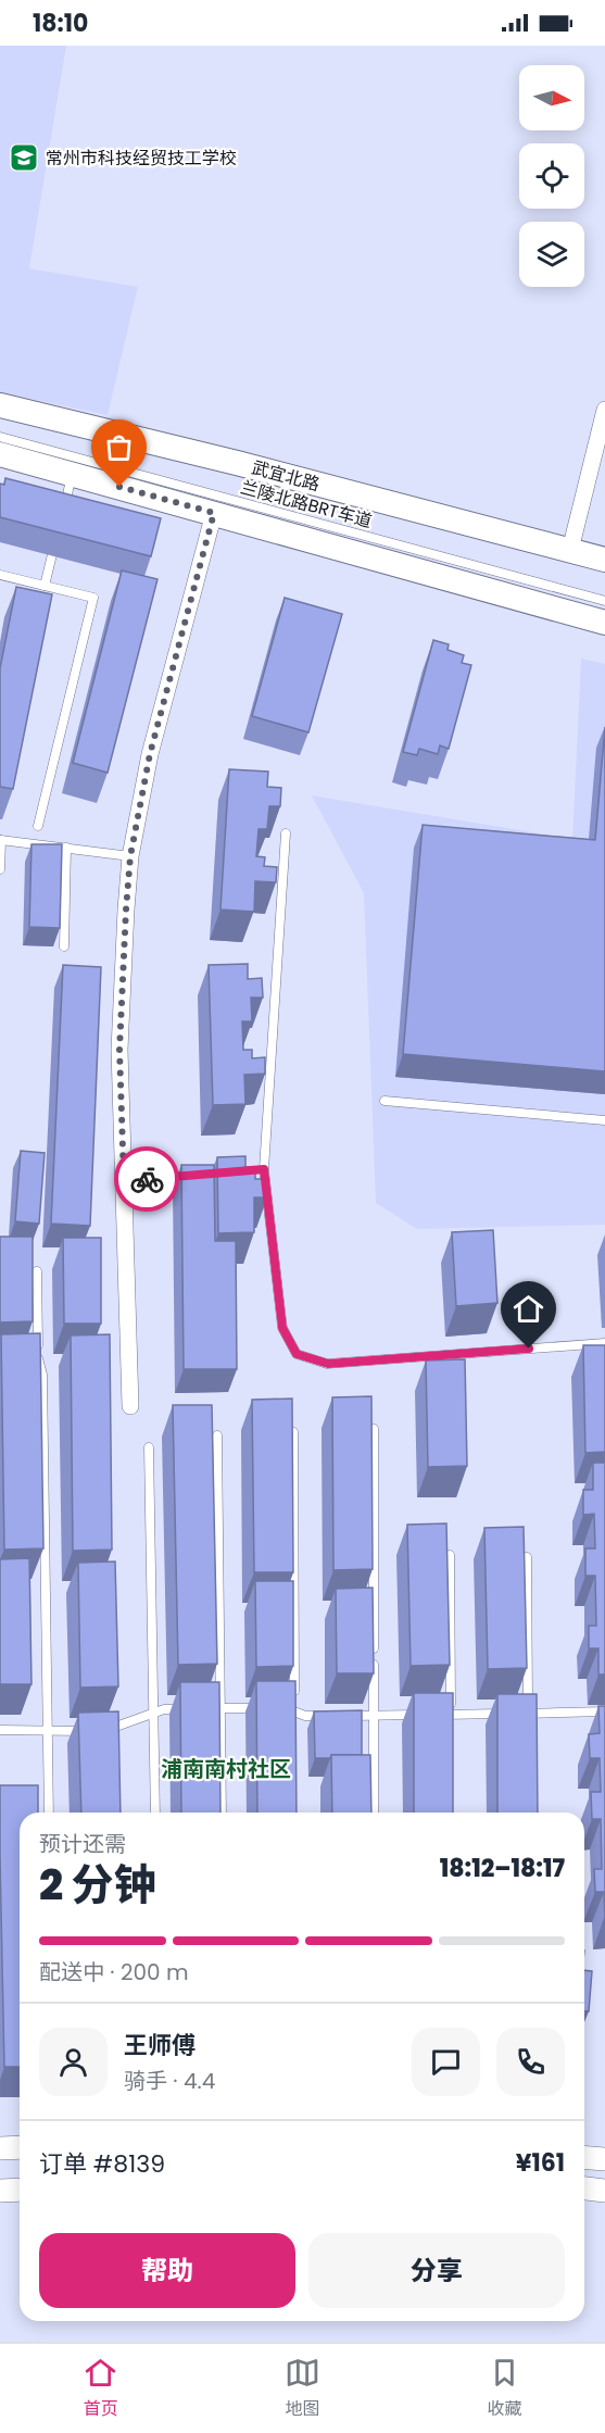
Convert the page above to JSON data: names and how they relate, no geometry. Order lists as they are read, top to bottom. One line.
{"streets":{"main road":["武宜北路"],"lane":["兰陵北路BRT车道"]},"districts":["浦南南村社区"],"places":{"school or university":["常州市科技经贸技工学校"]},"north":"right","page":{"status":"18:10","heading":["2 分钟","预计还需","18:12–18:17"],"panel":["王师傅","骑手 · 4.4","订单 #8139","¥161"],"bar":"配送中 · 200 m","buttons":["帮助","分享"],"tabs":["首页","地图","收藏"]}}
